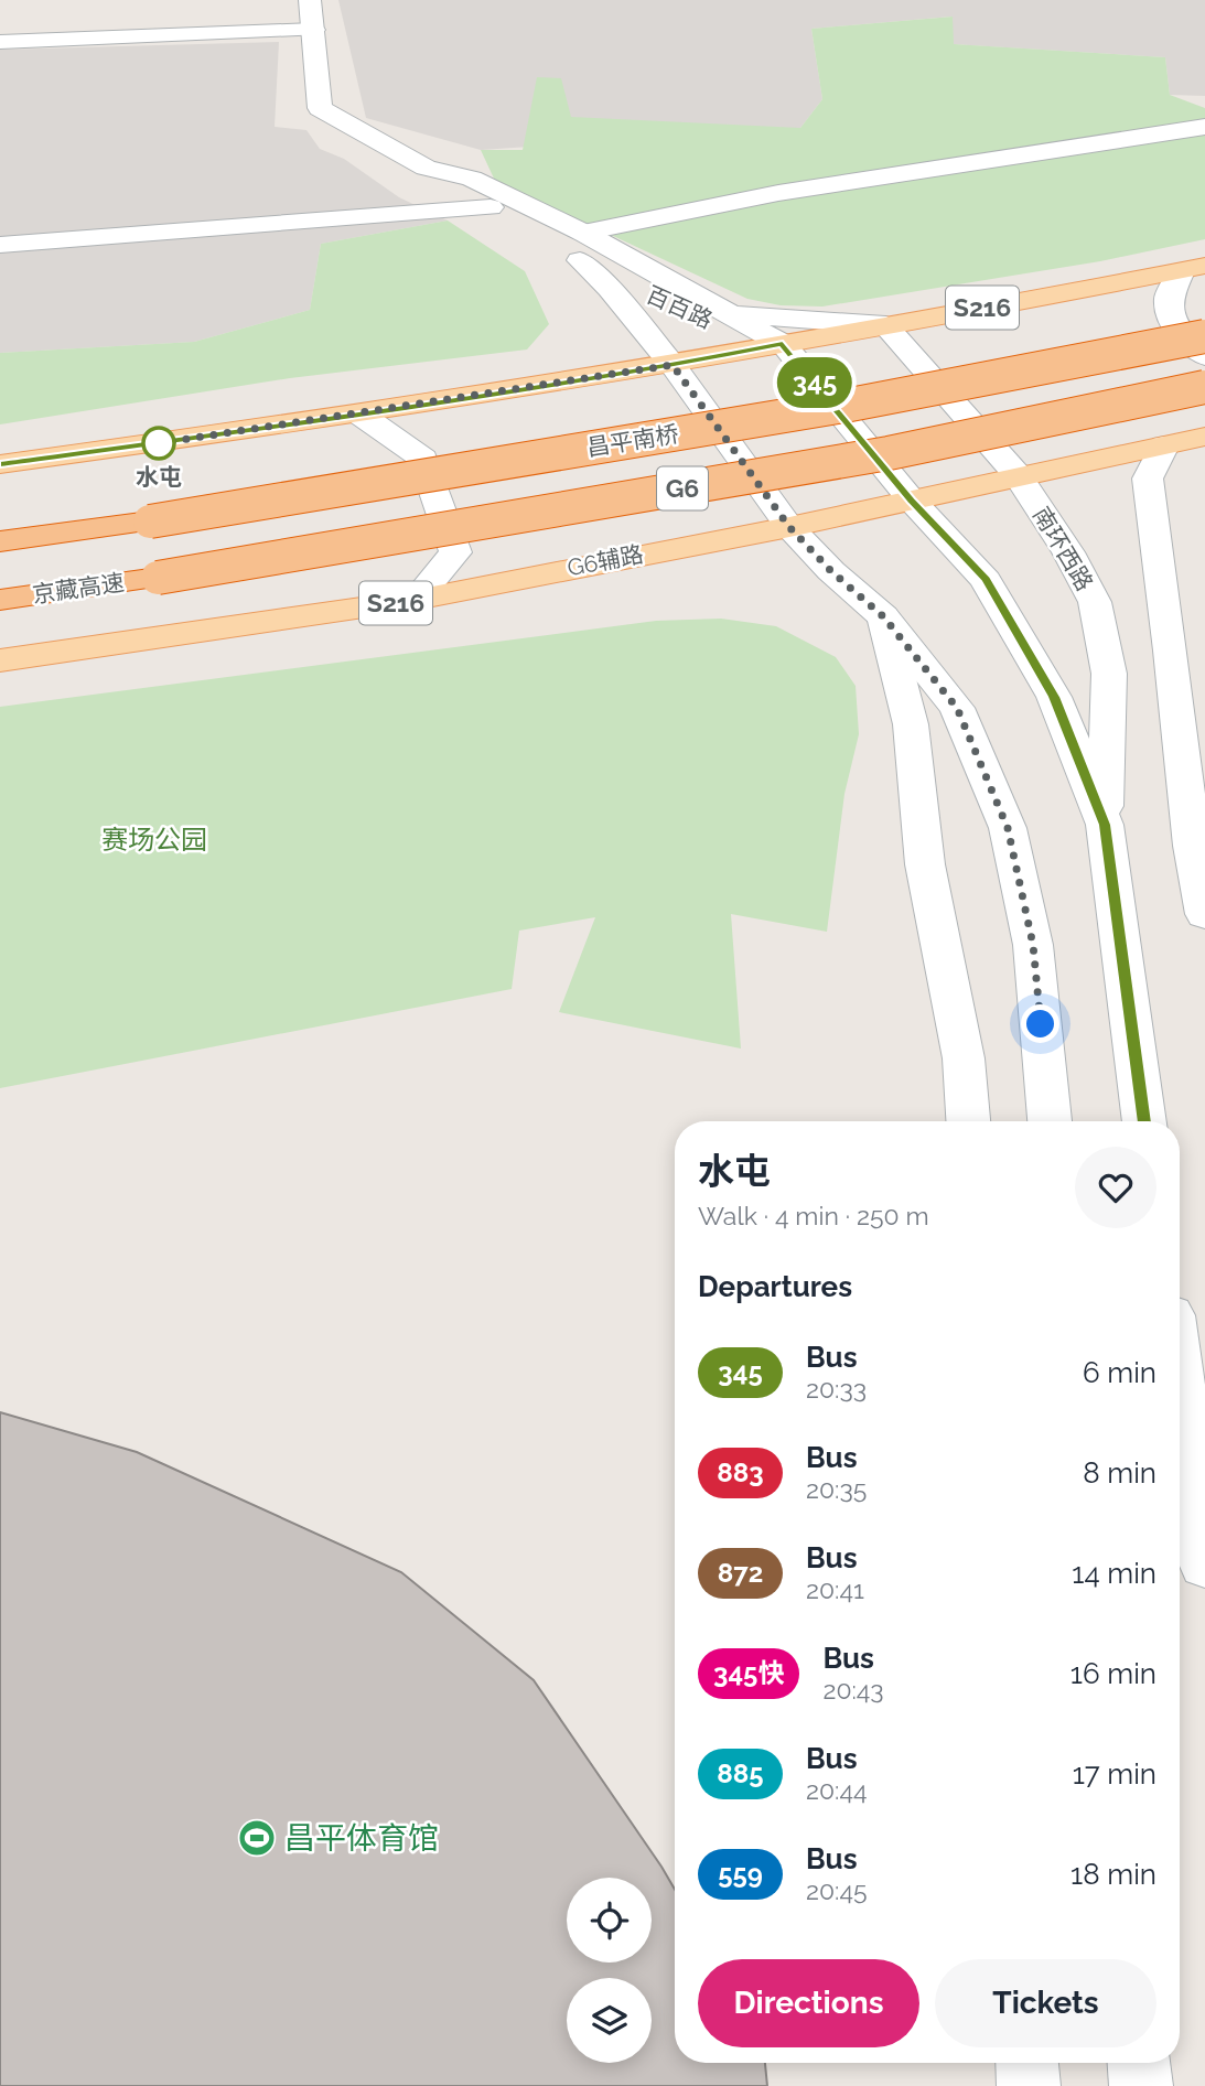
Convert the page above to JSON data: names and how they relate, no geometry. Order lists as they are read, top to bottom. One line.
{"streets":{"highway":["昌平南桥","G6","京藏高速"],"main road":["S216","G6辅路"],"street":["百百路","南环西路"]},"crossings":[["百百路","S216"],["百百路","南环西路"],["百百路","G6辅路"],["S216","南环西路"],["南环西路","G6辅路"]],"parks":["赛场公园"],"places":{"other":["水屯"],"sports":["昌平体育馆"]},"lines":["bus line 345"],"page":{"on_map":"345","heading":[["水屯","Walk · 4 min · 250 m"],"Departures"],"list":[{"mark":"345","name":"Bus","note":"20:33","value":"6 min"},{"mark":"883","name":"Bus","note":"20:35","value":"8 min"},{"mark":"872","name":"Bus","note":"20:41","value":"14 min"},{"mark":"345快","name":"Bus","note":"20:43","value":"16 min"},{"mark":"885","name":"Bus","note":"20:44","value":"17 min"},{"mark":"559","name":"Bus","note":"20:45","value":"18 min"}],"buttons":["Directions","Tickets"]}}
